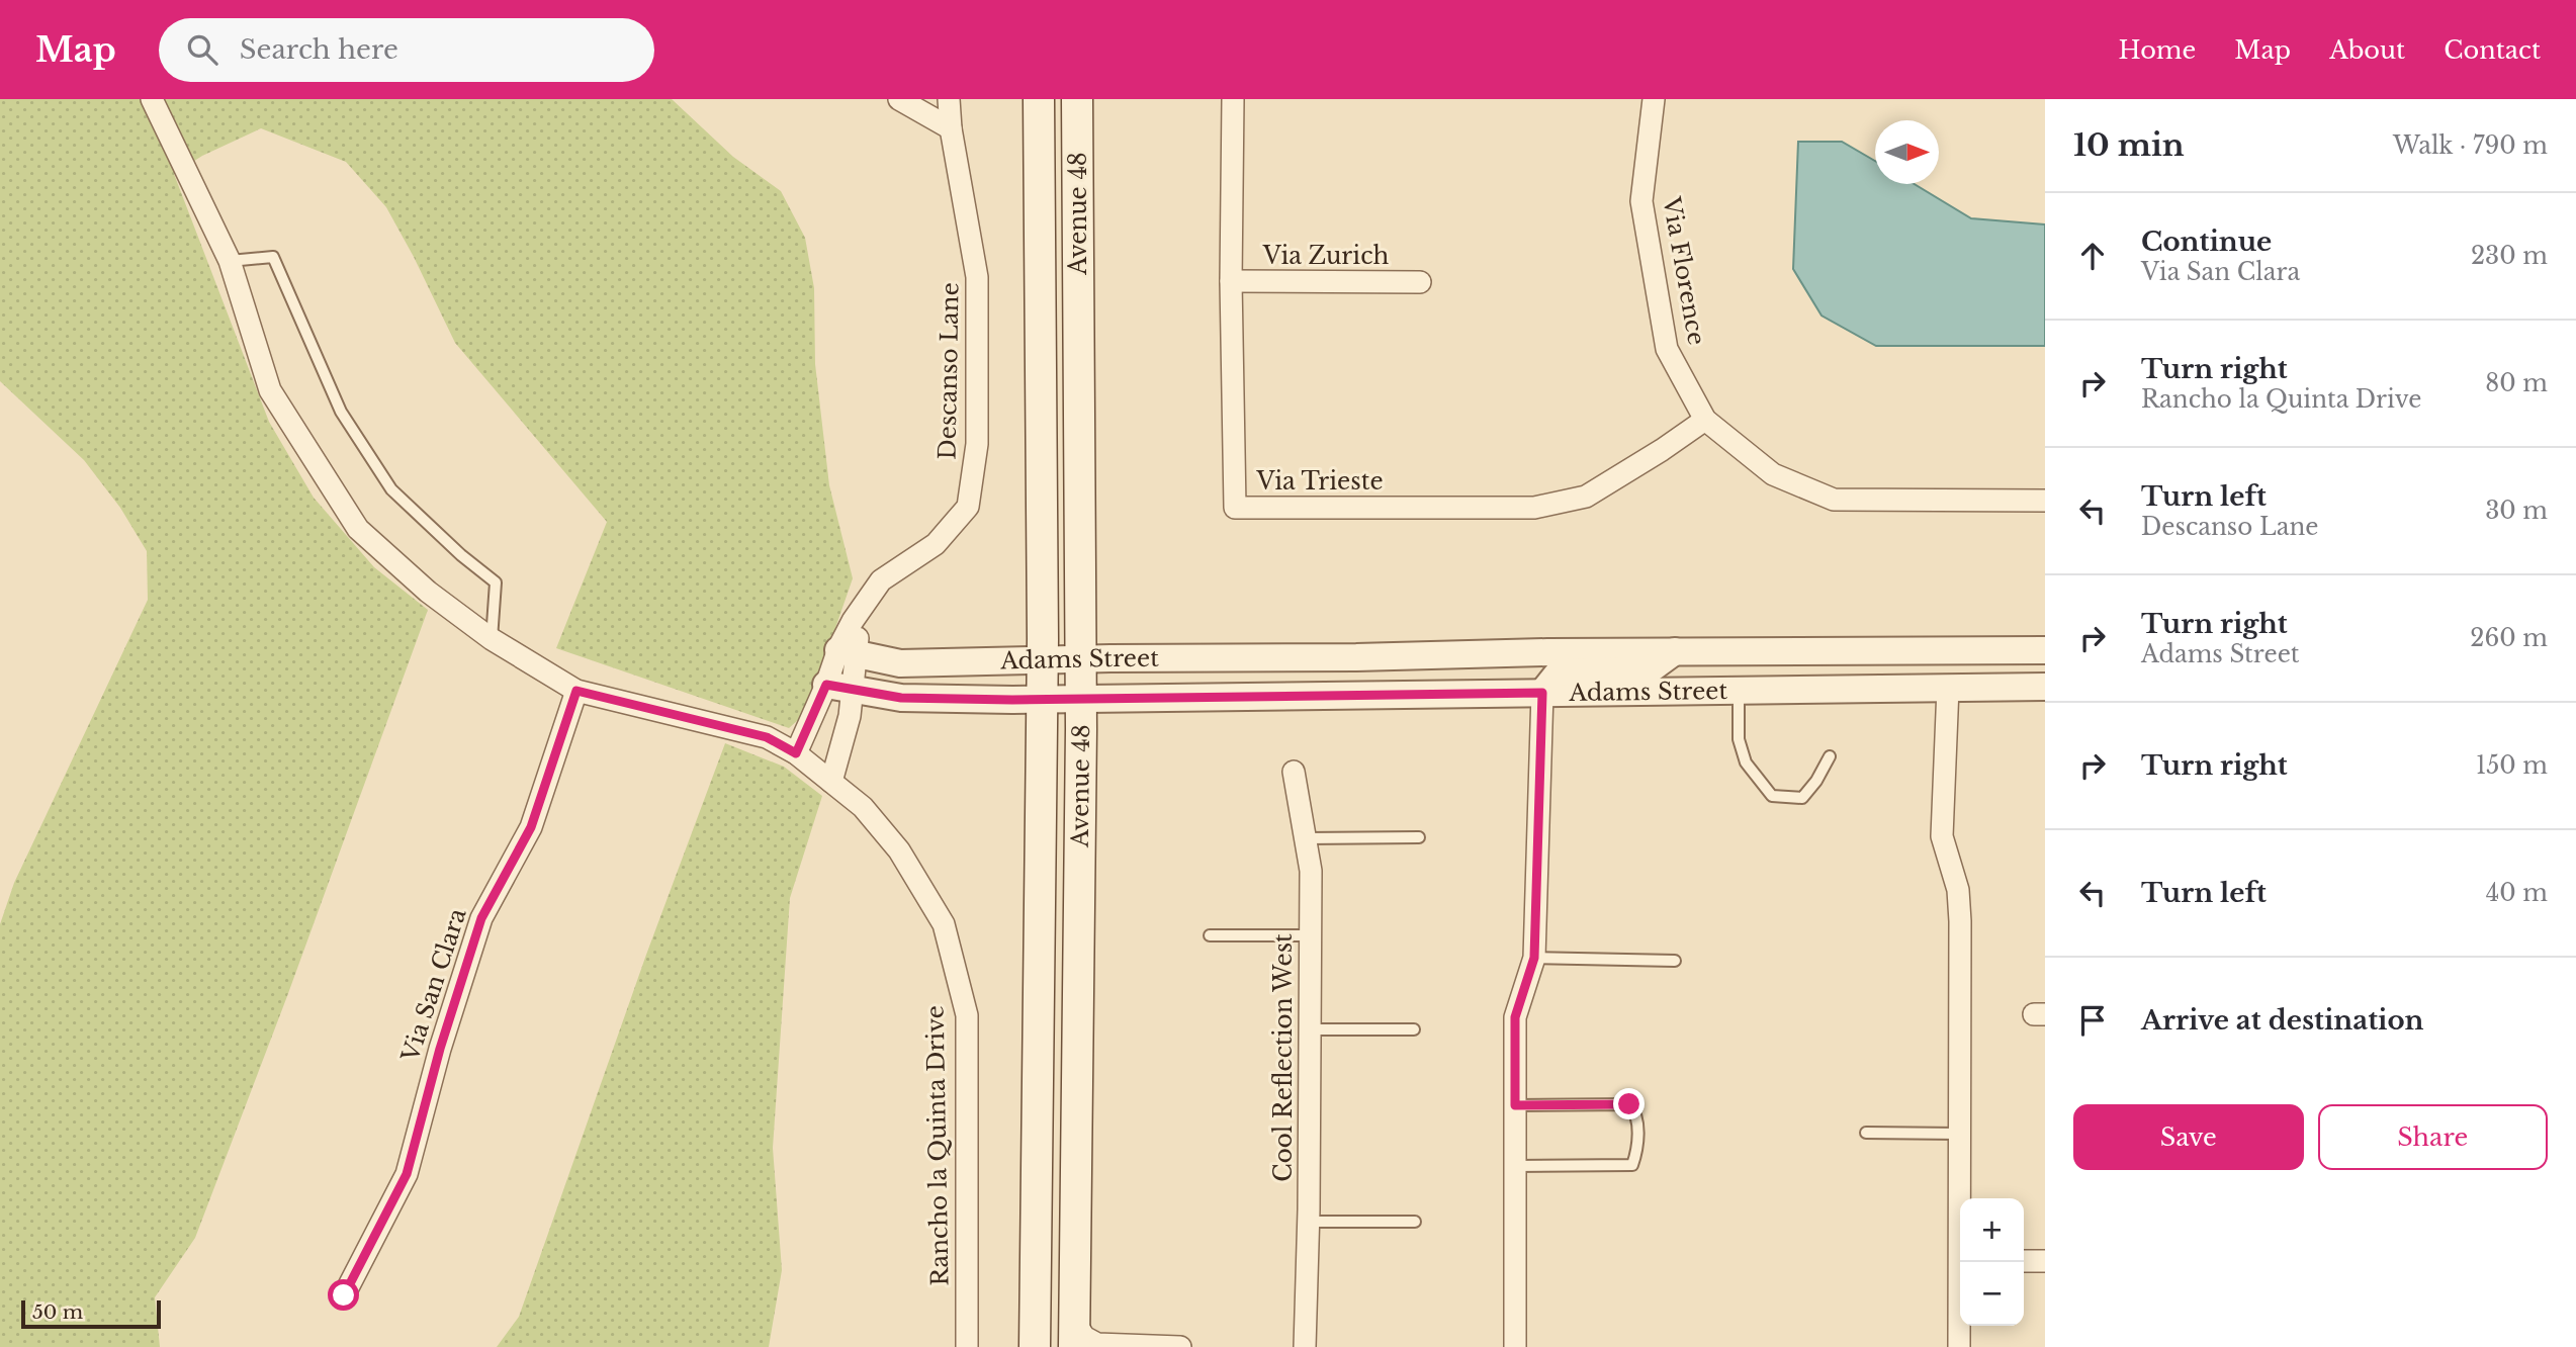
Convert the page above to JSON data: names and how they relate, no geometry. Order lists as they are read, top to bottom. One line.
{"streets":{"main road":["Avenue 48"],"street":["Via Zurich","Via Florence","Descanso Lane","Via Trieste","Adams Street","Via San Clara","Cool Reflection West","Rancho la Quinta Drive"]},"crossings":[["Avenue 48","Adams Street"],["Via Zurich","Via Trieste"],["Via Florence","Via Trieste"],["Descanso Lane","Adams Street"],["Via San Clara","Rancho la Quinta Drive"]],"scale_bar":"50 m","north":"right","page":{"header":"Map","search":"Search here","nav":["Home","Map","About","Contact"],"heading":["10 min","Walk · 790 m"],"list":[["Continue","Via San Clara","230 m"],["Turn right","Rancho la Quinta Drive","80 m"],["Turn left","Descanso Lane","30 m"],["Turn right","Adams Street","260 m"],["Turn right","150 m"],["Turn left","40 m"],"Arrive at destination"],"buttons":["Save","Share"],"map_buttons":["+","−"],"scale":"50 m"}}
